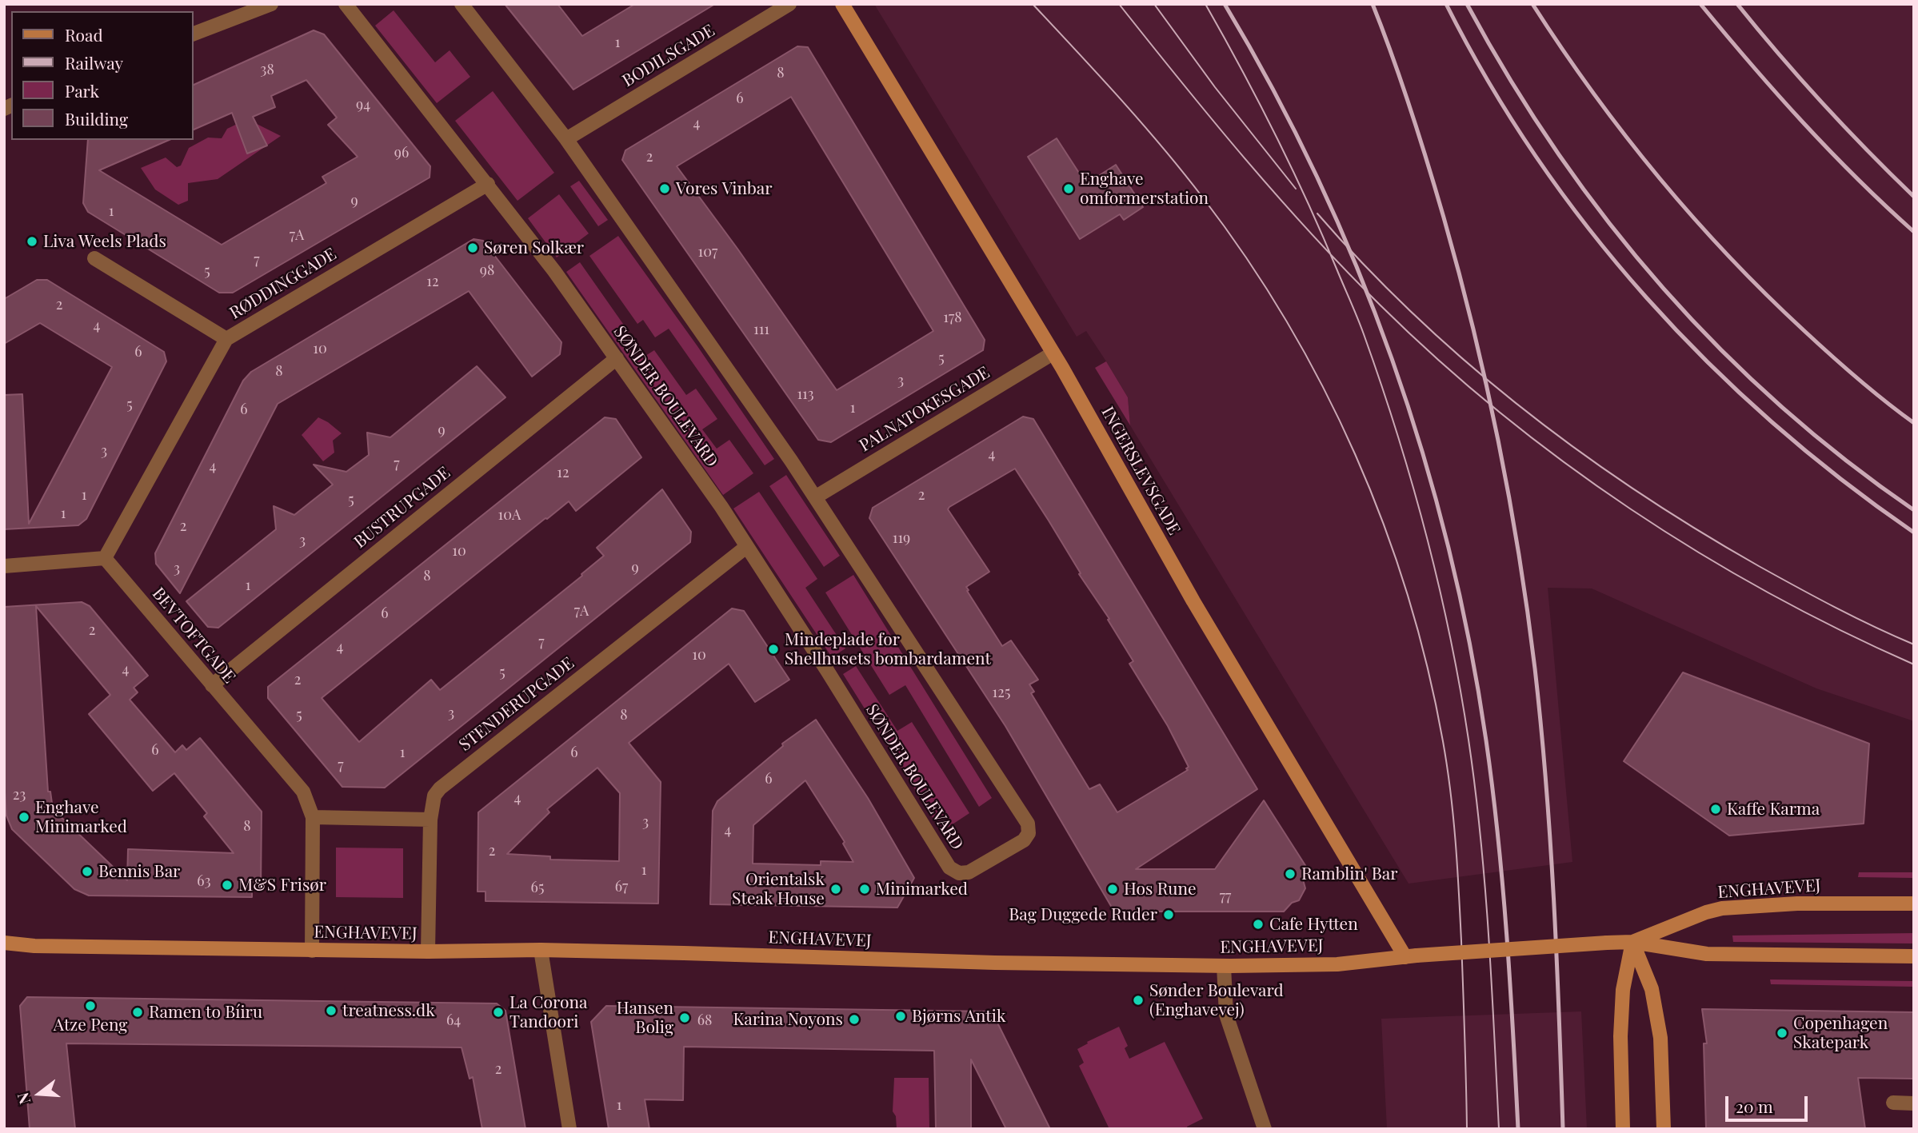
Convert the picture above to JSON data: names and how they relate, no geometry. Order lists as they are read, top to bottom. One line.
{"streets":{"street":["BODILSGADE","RØDDINGGADE","SØNDER BOULEVARD","PALNATOKESGADE","INGERSLEVSGADE","BUSTRUPGADE","BEVTOFTGADE","STENDERUPGADE","ENGHAVEVEJ"]},"crossings":[["BODILSGADE","SØNDER BOULEVARD"],["RØDDINGGADE","SØNDER BOULEVARD"],["RØDDINGGADE","BEVTOFTGADE"],["SØNDER BOULEVARD","PALNATOKESGADE"],["SØNDER BOULEVARD","BUSTRUPGADE"],["SØNDER BOULEVARD","STENDERUPGADE"],["PALNATOKESGADE","INGERSLEVSGADE"],["INGERSLEVSGADE","ENGHAVEVEJ"],["BUSTRUPGADE","BEVTOFTGADE"],["BEVTOFTGADE","ENGHAVEVEJ"],["STENDERUPGADE","ENGHAVEVEJ"]],"places":["Vores Vinbar","Enghave omformerstation","Liva Weels Plads","Søren Solkær","Mindeplade for Shellhusets bombardament","Kaffe Karma","Enghave Minimarked","Bennis Bar","Ramblin' Bar","M&S Frisør","Orientalsk Steak House","Minimarked","Hos Rune","Bag Duggede Ruder","Cafe Hytten","Sønder Boulevard (Enghavevej)","Atze Peng","treatness.dk","Ramen to Bíiru","La Corona Tandoori","Bjørns Antik","Hansen Bolig","Karina Noyons","Copenhagen Skatepark"],"house_numbers":["1","38","8","6","94","4","96","2","9","1","7A","107","7","98","5","12","2","178","4","111","10","6","5","8","3","113","5","1","6","9","3","4","7","4","12","1","2","5","1","10A","2","119","3","10","9","3","8","1","7A","6","2","7","4","10","4","5","2","125","3","5","8","6","1","6","7","6","23","4","3","8","4","2","1","63","67","65","77","64","68","2","1"],"legend":["Road","Railway","Park","Building"],"scale_bar":"20 m","north":"left"}
